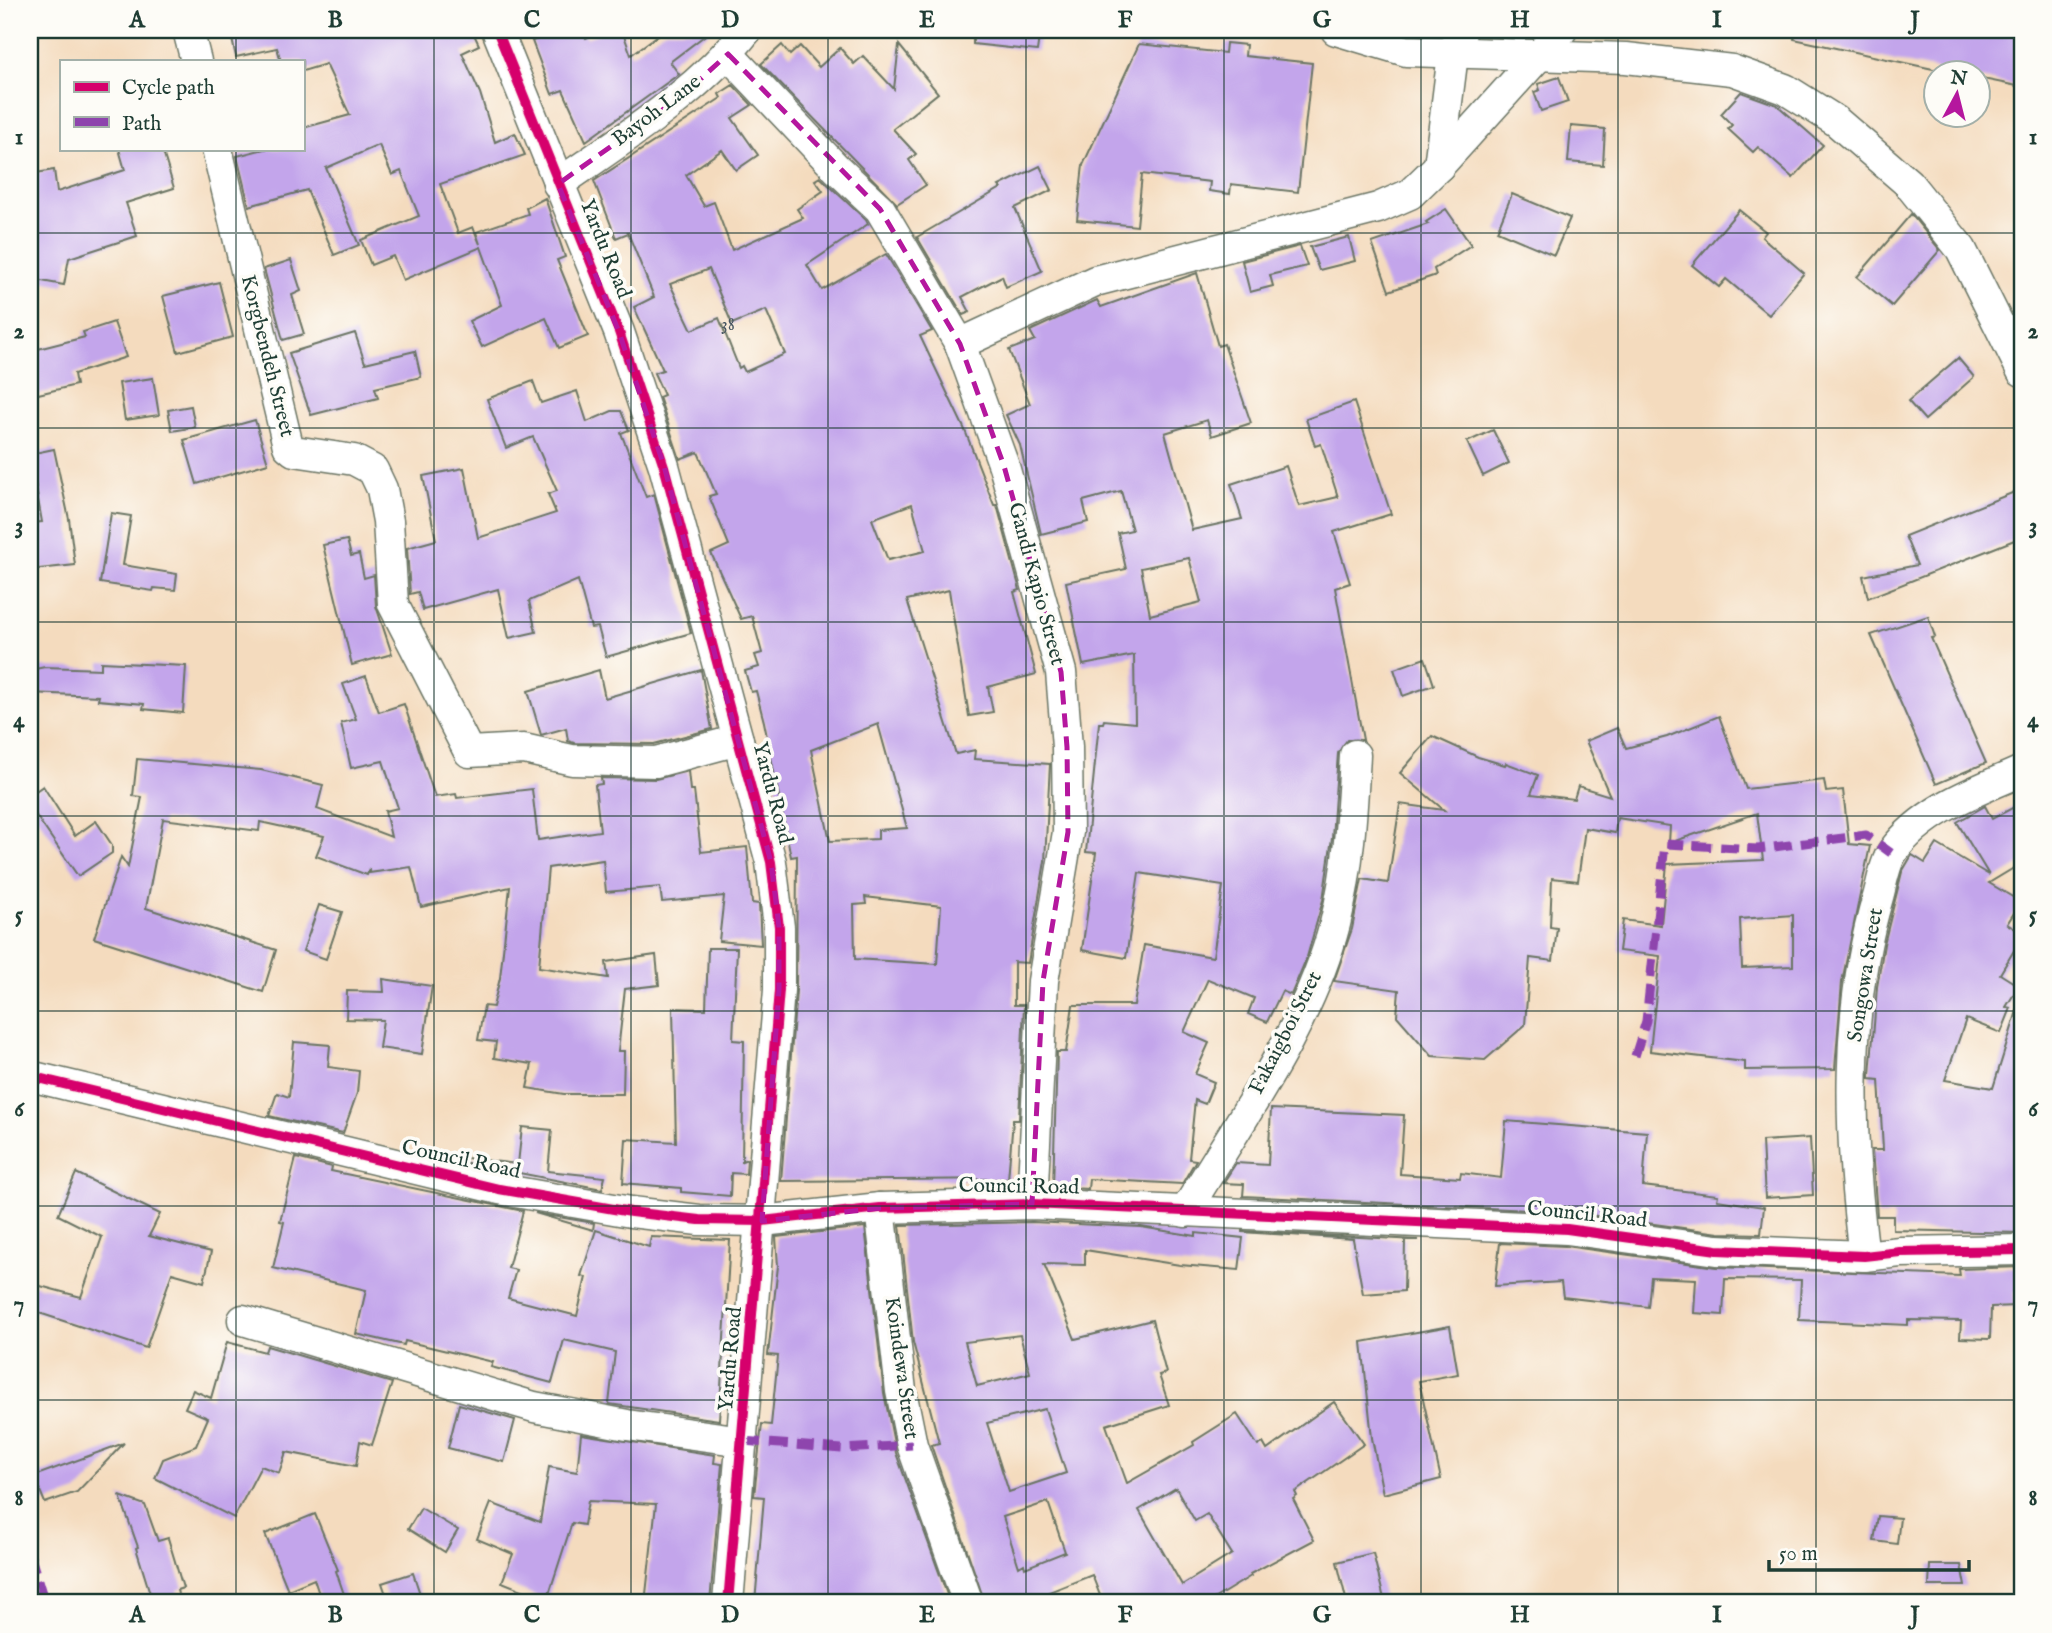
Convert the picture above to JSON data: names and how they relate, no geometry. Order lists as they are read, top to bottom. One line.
{"streets":{"street":["Bayoh Lane","Yardu Road","Korgbendeh Street","Gandi Kapio Street","Songowa Street","Fakaigboi Stret","Council Road","Koindewa Street"]},"crossings":[["Bayoh Lane","Yardu Road"],["Bayoh Lane","Gandi Kapio Street"],["Yardu Road","Korgbendeh Street"],["Yardu Road","Council Road"],["Gandi Kapio Street","Council Road"],["Songowa Street","Council Road"],["Fakaigboi Stret","Council Road"],["Council Road","Koindewa Street"]],"house_numbers":["38"],"legend":["Cycle path","Path"],"scale_bar":"50 m","north":"top","grid":{"columns":["A","B","C","D","E","F","G","H","I","J"],"rows":["1","2","3","4","5","6","7","8"]}}
